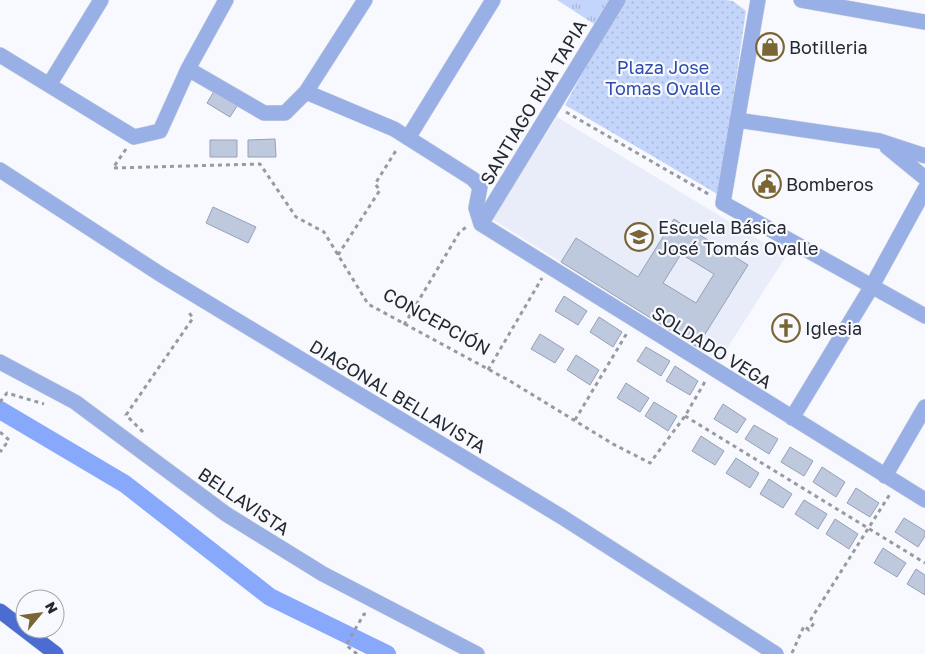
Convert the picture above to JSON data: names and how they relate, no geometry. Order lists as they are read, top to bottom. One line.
{"streets":{"street":["SANTIAGO RÚA TAPIA","SOLDADO VEGA","DIAGONAL BELLAVISTA","BELLAVISTA"],"path":["CONCEPCIÓN"]},"crossings":[["SANTIAGO RÚA TAPIA","SOLDADO VEGA"]],"parks":["Plaza Jose Tomas Ovalle"],"places":{"shop":["Botilleria"],"public building":["Bomberos"],"school or university":["Escuela Básica José Tomás Ovalle"],"church":["Iglesia"]},"north":"top right"}
